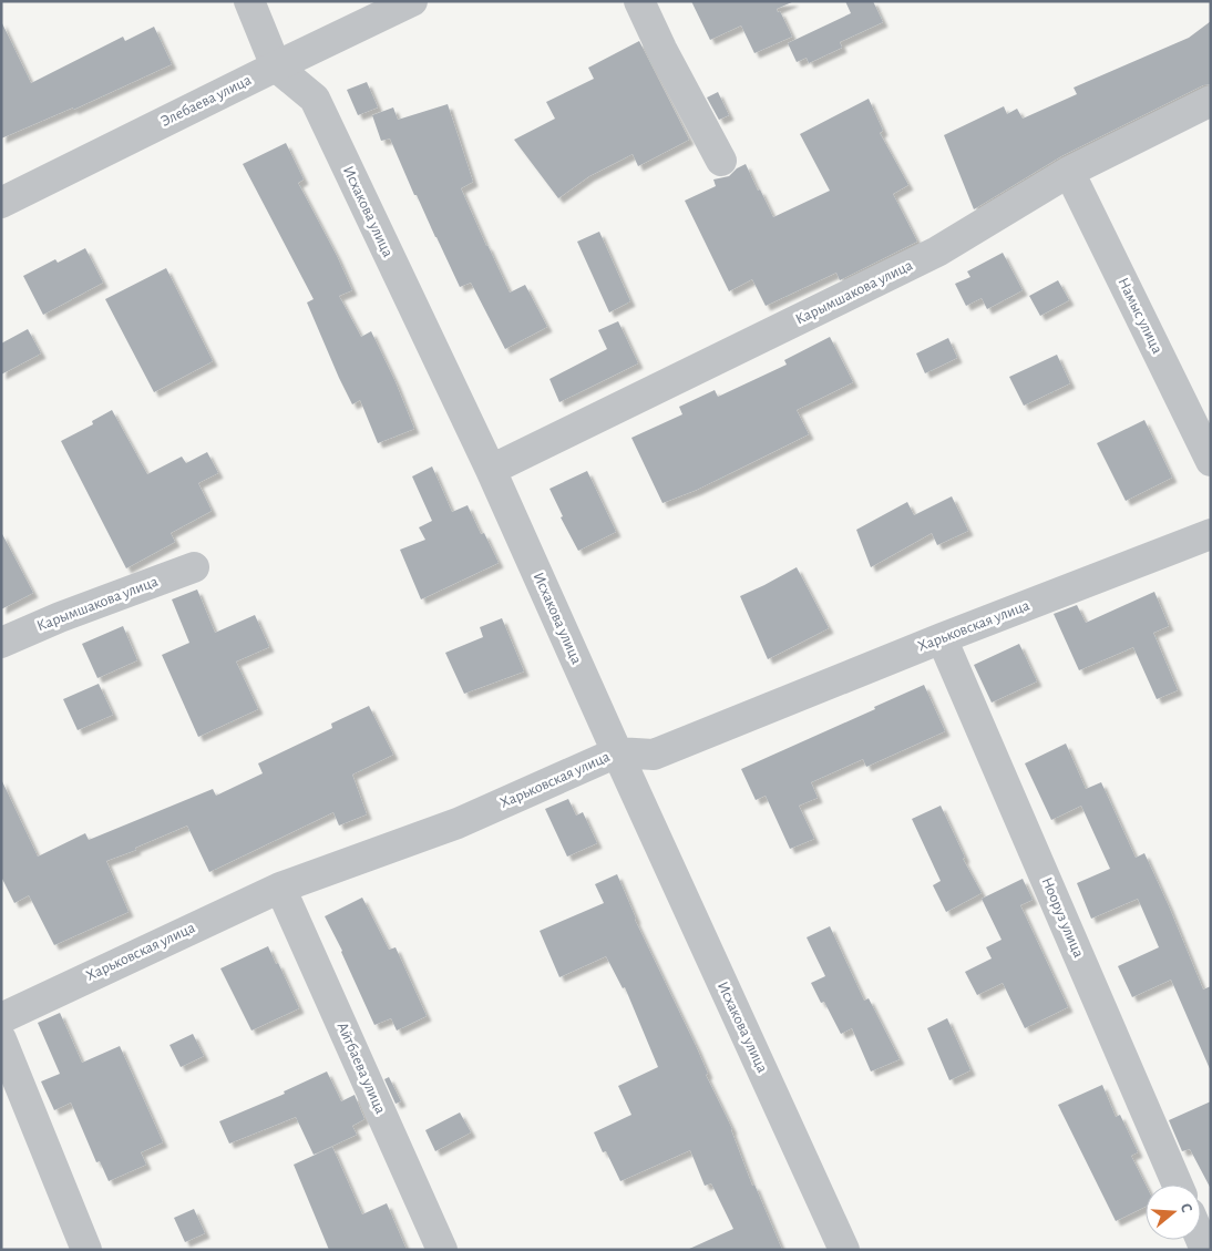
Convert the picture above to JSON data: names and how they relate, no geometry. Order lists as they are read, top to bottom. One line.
{"streets":{"street":["Элебаева улица","Исхакова улица","Карымшакова улица","Намыс улица","Харьковская улица","Нооруз улица","Айтбаева улица"]},"crossings":[["Элебаева улица","Исхакова улица"],["Исхакова улица","Карымшакова улица"],["Исхакова улица","Харьковская улица"],["Карымшакова улица","Намыс улица"],["Харьковская улица","Нооруз улица"],["Харьковская улица","Айтбаева улица"]],"north":"right"}
